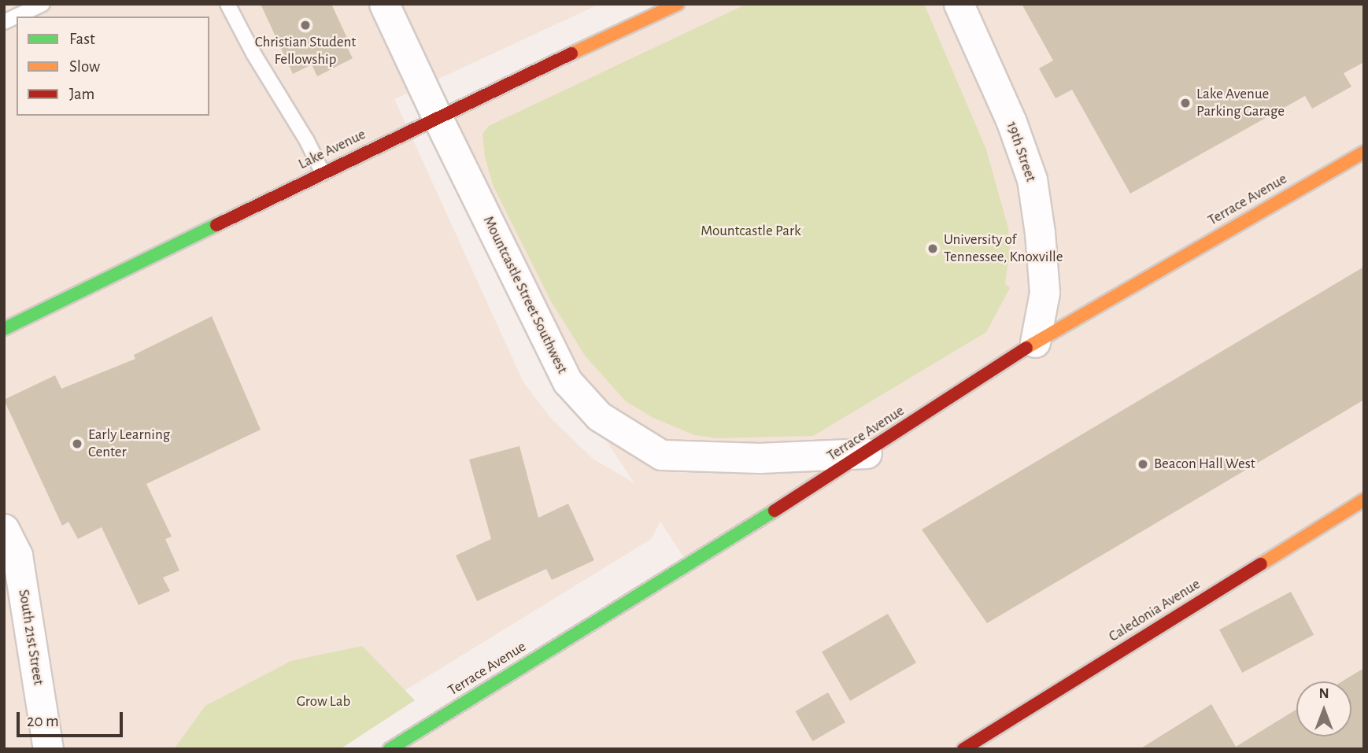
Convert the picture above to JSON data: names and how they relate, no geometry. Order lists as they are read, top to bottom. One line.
{"streets":{"street":["Lake Avenue","19th Street","Terrace Avenue","Mountcastle Street Southwest","Caledonia Avenue","South 21st Street"]},"crossings":[["Lake Avenue","Mountcastle Street Southwest"],["19th Street","Terrace Avenue"],["Terrace Avenue","Mountcastle Street Southwest"]],"parks":["Mountcastle Park","Grow Lab"],"places":["Christian Student Fellowship","Lake Avenue Parking Garage","University of Tennessee, Knoxville","Early Learning Center","Beacon Hall West"],"legend":["Fast","Slow","Jam"],"scale_bar":"20 m","north":"top"}
